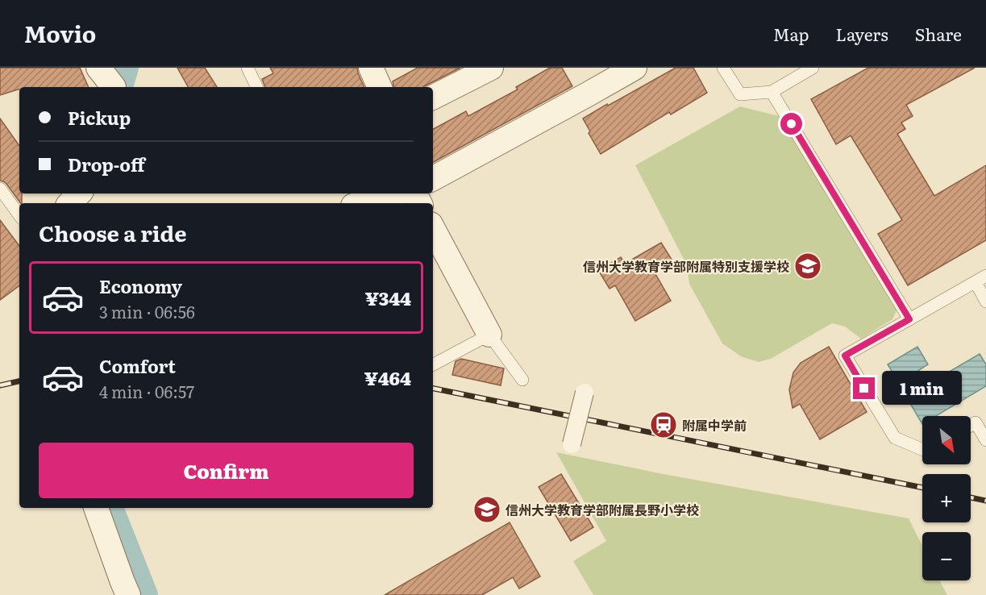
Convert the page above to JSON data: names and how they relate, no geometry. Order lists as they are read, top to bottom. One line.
{"places":{"school or university":["信州大学教育学部附属特別支援学校","信州大学教育学部附属長野小学校"],"station":["附属中学前"]},"north":"bottom right","page":{"header":"Movio","nav":["Map","Layers","Share"],"banner":["Pickup","Drop-off"],"heading":"Choose a ride","list":[{"name":"Economy","note":"3 min · 06:56","value":"¥344"},{"name":"Comfort","note":"4 min · 06:57","value":"¥464"}],"bubble":"1 min","map_buttons":["+","−"],"buttons":"Confirm"}}
